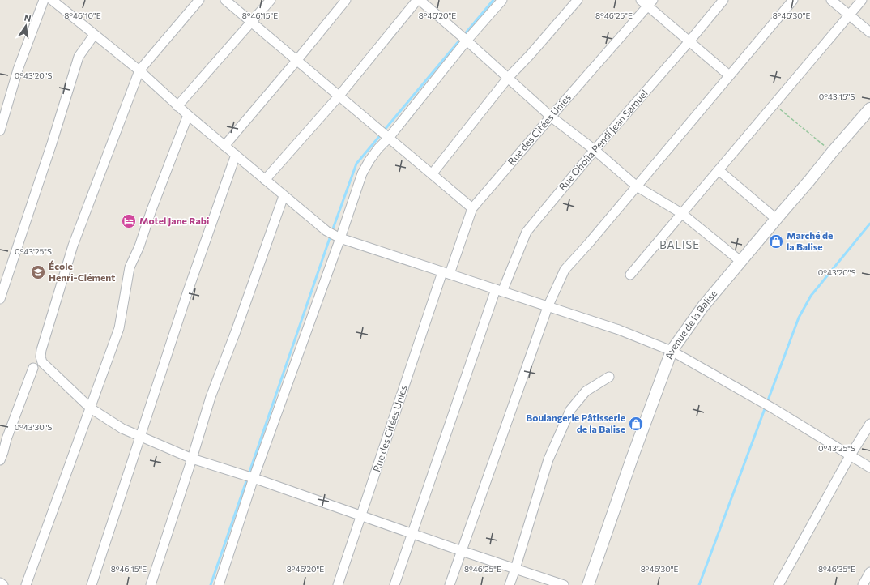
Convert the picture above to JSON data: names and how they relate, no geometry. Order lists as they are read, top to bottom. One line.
{"streets":{"street":["Rue des Citées Unies","Rue Ohoila Pendi Jean Samuel","Avenue de la Balise"]},"districts":["BALISE"],"places":{"hotel":["Motel Jane Rabi"],"shop":["Marché de la Balise","Boulangerie Pâtisserie de la Balise"],"school or university":["École Henri-Clément"]},"north":"top","coordinates":["8°46'10\"E","8°46'15\"E","8°46'20\"E","8°46'25\"E","8°46'30\"E","0°43'20\"S","0°43'15\"S","0°43'25\"S","0°43'30\"S","8°46'35\"E"]}
